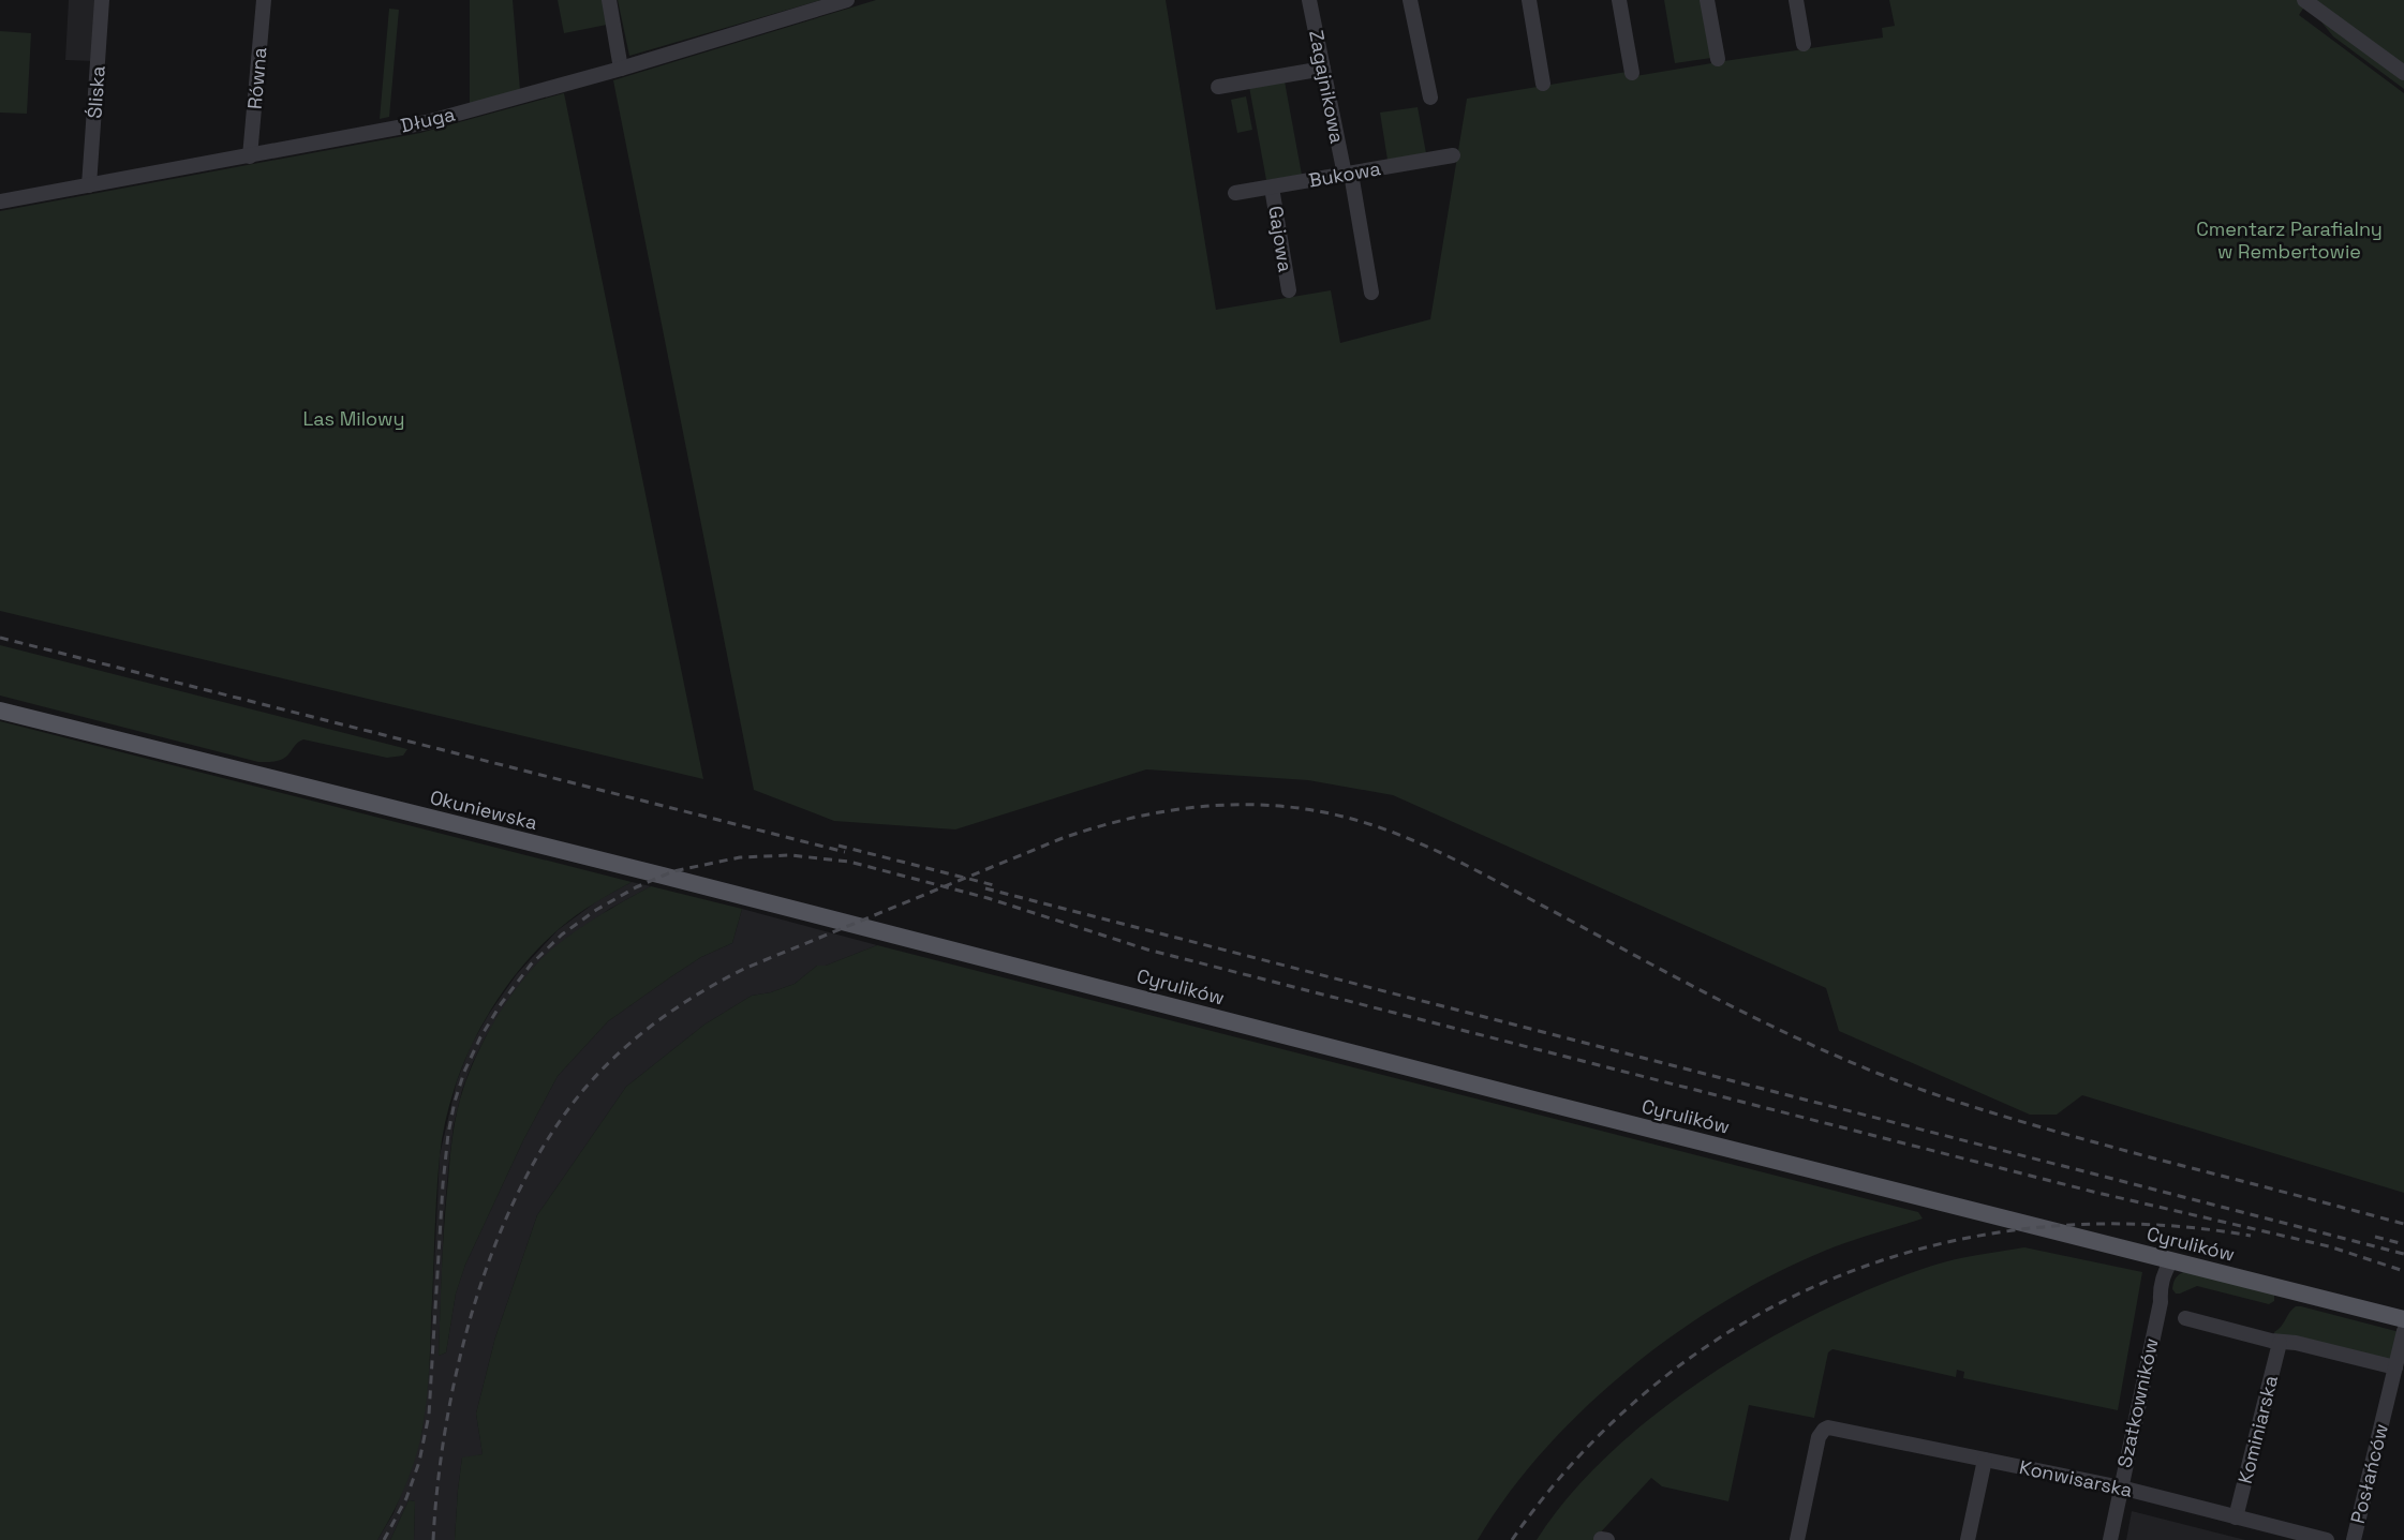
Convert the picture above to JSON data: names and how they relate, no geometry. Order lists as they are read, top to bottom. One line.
{"streets":{"main road":["Okuniewska","Cyrulików"],"street":["Równa","Zagajnikowa","Śliska","Długa","Bukowa","Gajowa","Szatkowników","Kominiarska","Posłańców","Konwisarska"]},"crossings":[["Równa","Długa"],["Zagajnikowa","Bukowa"],["Śliska","Długa"],["Bukowa","Gajowa"],["Okuniewska","Cyrulików"],["Cyrulików","Szatkowników"],["Szatkowników","Konwisarska"],["Kominiarska","Konwisarska"]],"parks":["Cmentarz Parafialny w Rembertowie","Las Milowy"]}
